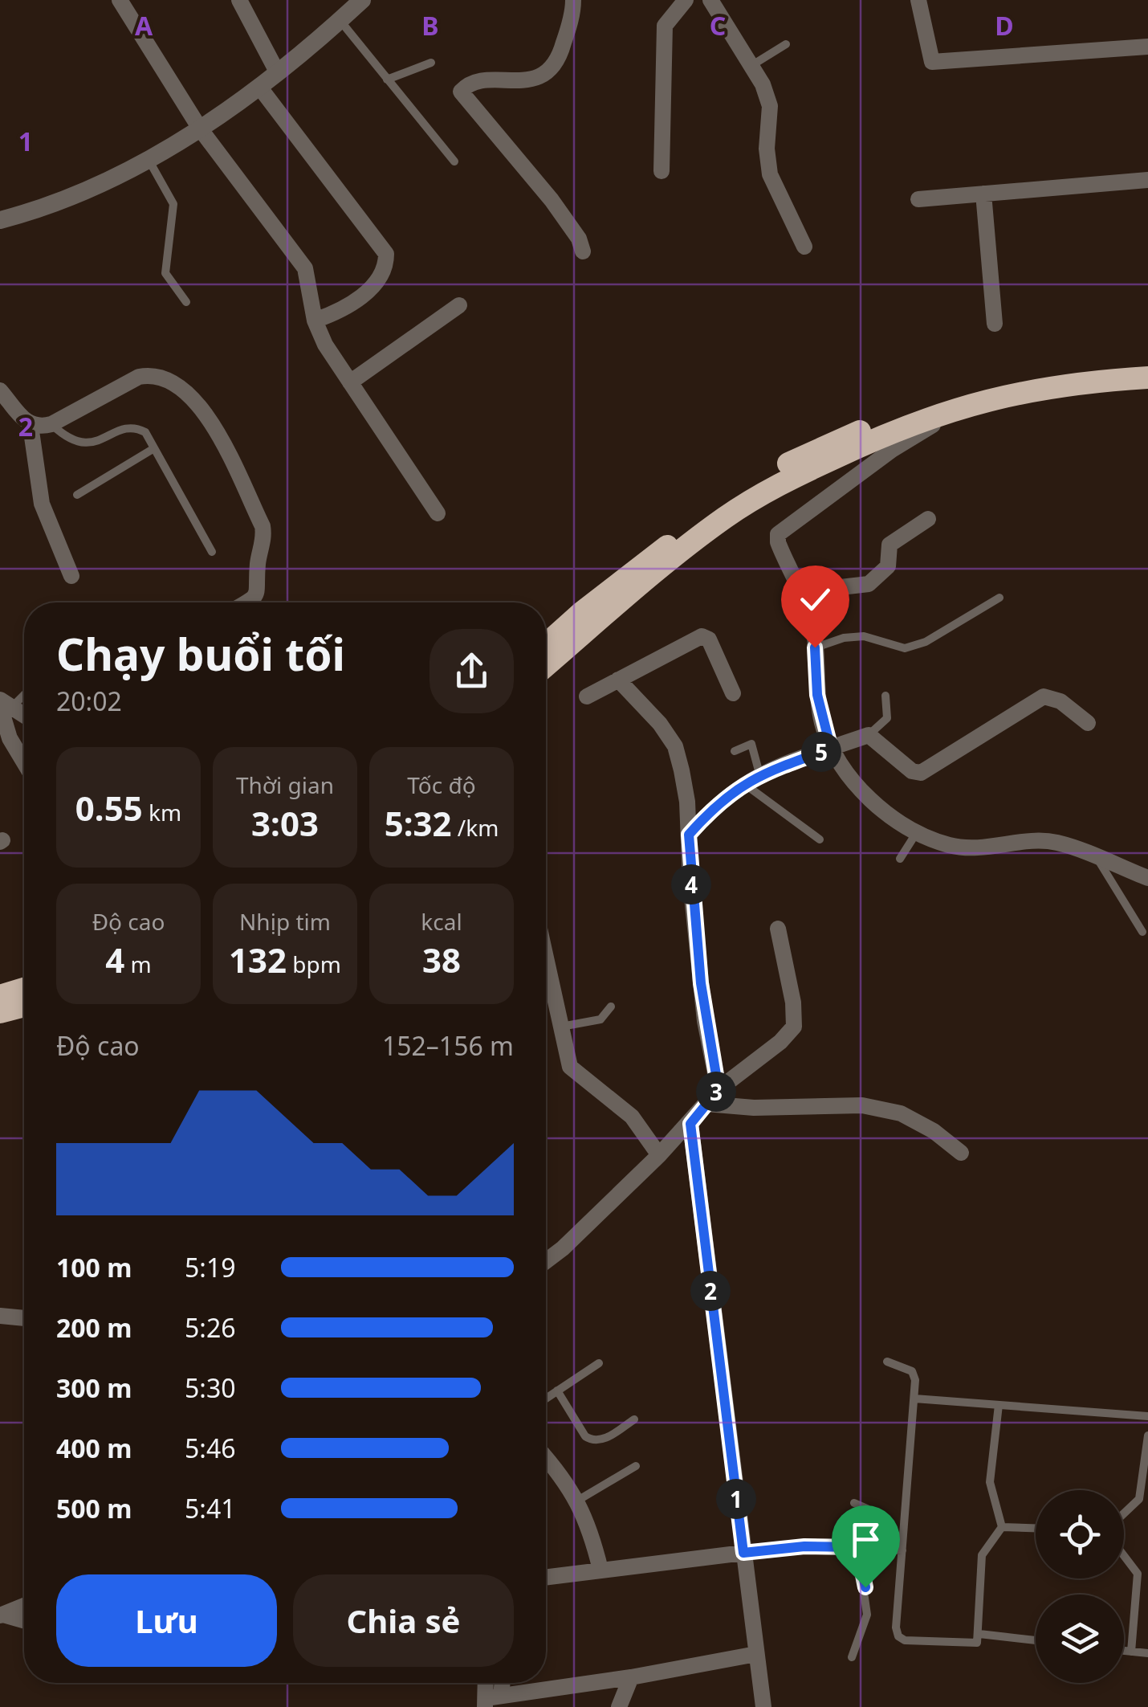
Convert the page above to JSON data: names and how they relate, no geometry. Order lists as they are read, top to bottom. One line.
{"page":{"heading":["Chạy buổi tối","20:02"],"pins":["5","4","3","2","1"],"stats":[["0.55 km"],["Thời gian","3:03"],["Tốc độ","5:32 /km"],["Độ cao","4 m"],["Nhịp tim","132 bpm"],["kcal","38"]],"chart":["Độ cao","152–156 m"],"list":[{"name":"100 m","note":"5:19"},{"name":"200 m","note":"5:26"},{"name":"300 m","note":"5:30"},{"name":"400 m","note":"5:46"},{"name":"500 m","note":"5:41"}],"buttons":["Lưu","Chia sẻ"]},"grid":{"columns":["A","B","C","D"],"rows":["1","2"]}}
